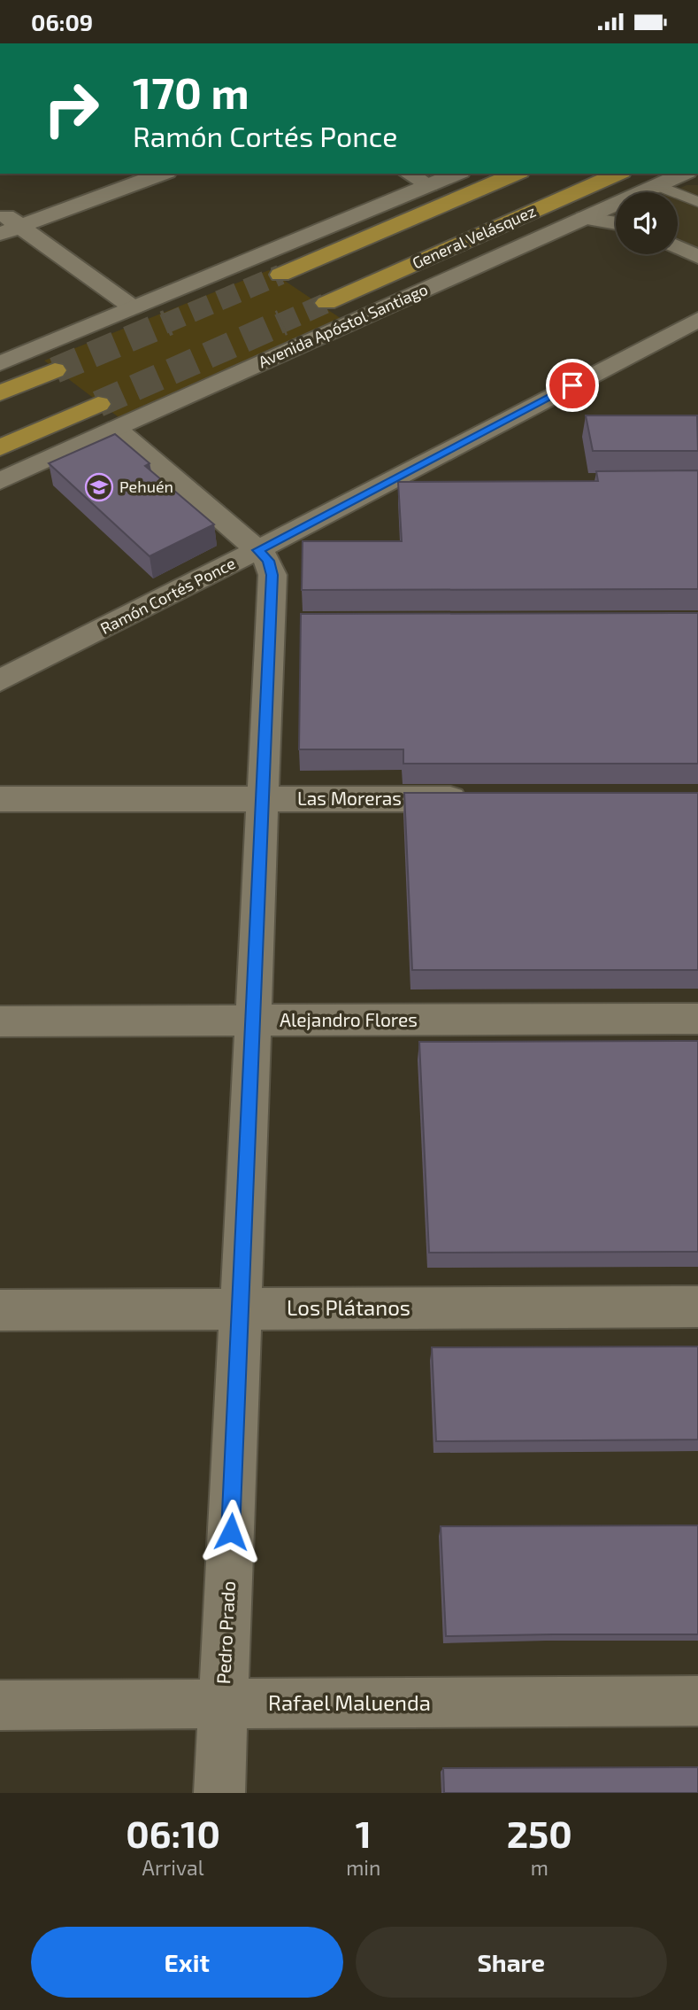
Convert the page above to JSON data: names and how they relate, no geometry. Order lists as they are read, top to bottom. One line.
{"streets":{"highway":["General Velásquez"],"street":["Avenida Apóstol Santiago","Ramón Cortés Ponce","Las Moreras","Alejandro Flores","Los Plátanos","Pedro Prado","Rafael Maluenda"]},"crossings":[["Avenida Apóstol Santiago","Pedro Prado"],["Ramón Cortés Ponce","Pedro Prado"],["Las Moreras","Pedro Prado"],["Alejandro Flores","Pedro Prado"],["Los Plátanos","Pedro Prado"],["Pedro Prado","Rafael Maluenda"]],"places":{"school or university":["Pehuén"]},"page":{"status":"06:09","turn":["170 m","Ramón Cortés Ponce"],"eta":["06:10","Arrival","1","min","250","m"],"buttons":["Exit","Share"]}}
